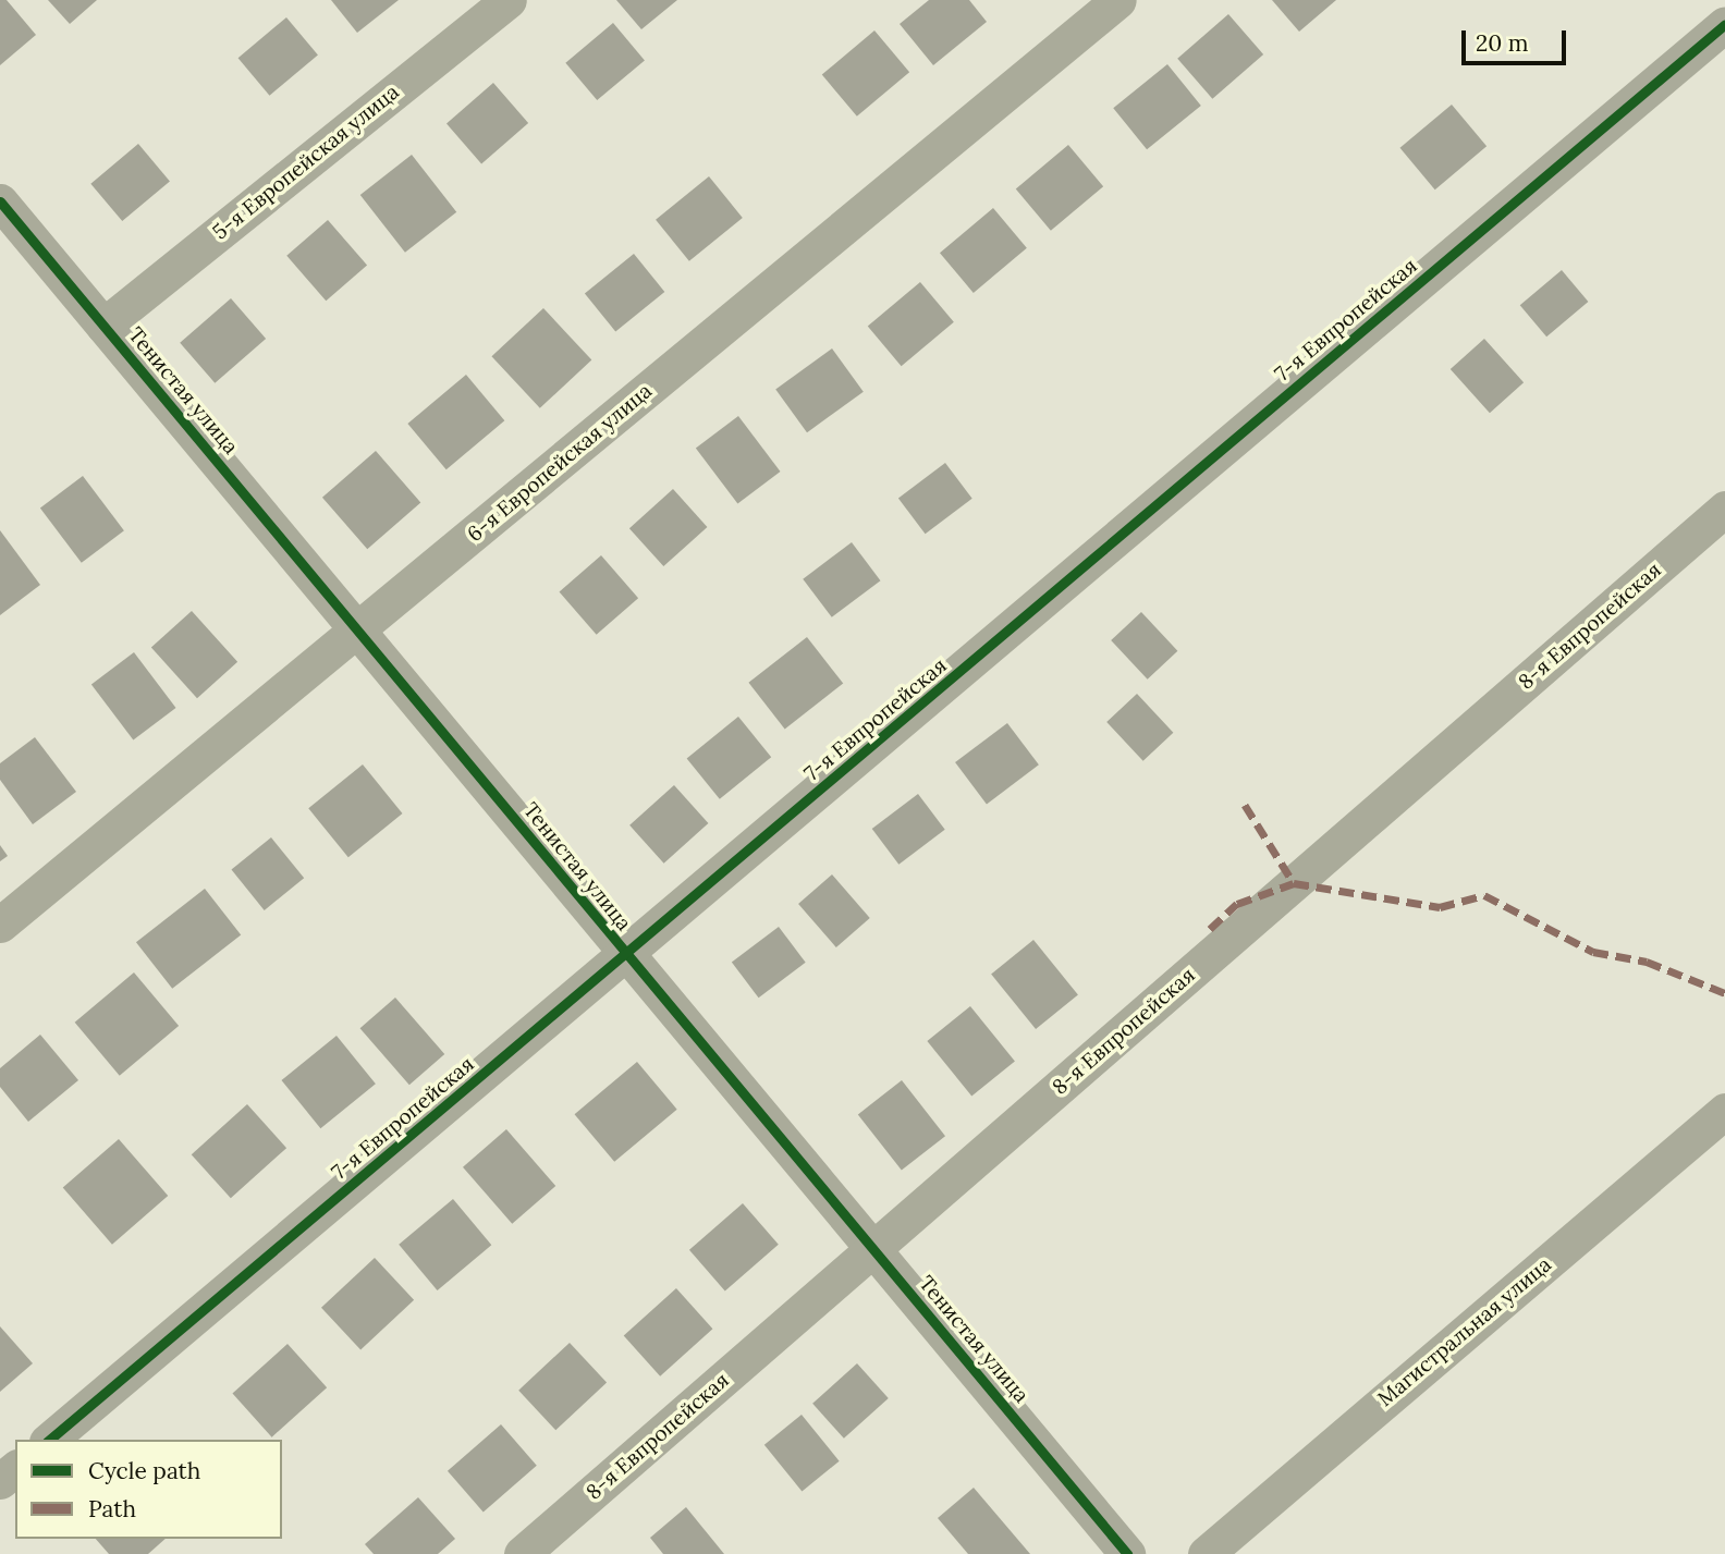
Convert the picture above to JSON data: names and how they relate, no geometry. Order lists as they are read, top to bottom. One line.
{"streets":{"street":["5-я Европейская улица","7-я Евпропейская","Тенистая улица","6-я Европейская улица","8-я Евпропейская","Магистральная улица"]},"crossings":[["5-я Европейская улица","Тенистая улица"],["7-я Евпропейская","Тенистая улица"],["Тенистая улица","6-я Европейская улица"],["Тенистая улица","8-я Евпропейская"]],"legend":["Cycle path","Path"],"scale_bar":"20 m"}
